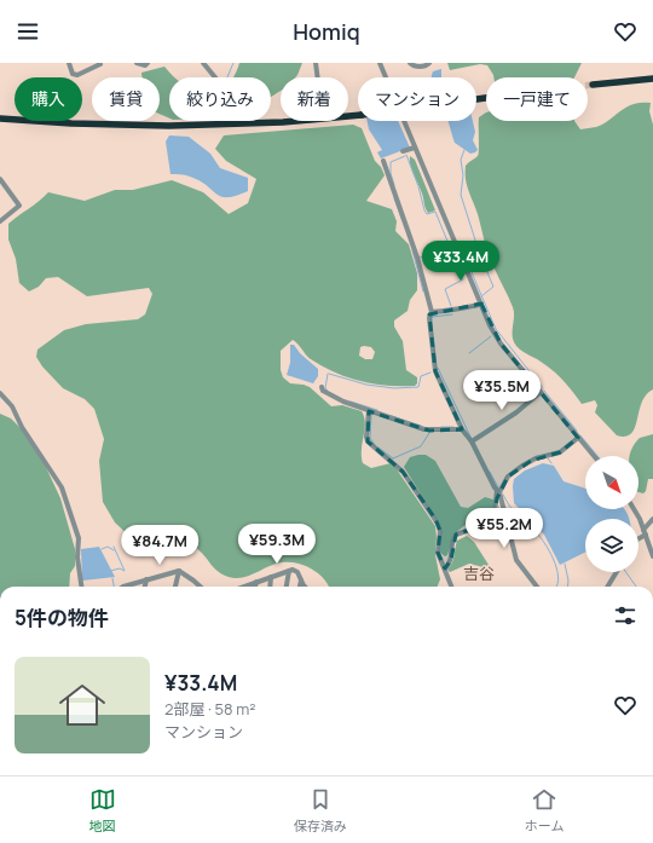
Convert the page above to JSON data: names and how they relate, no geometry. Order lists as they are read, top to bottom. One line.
{"districts":["吉谷"],"north":"bottom right","page":{"header":"Homiq","chip":["購入","賃貸","絞り込み","新着","マンション","一戸建て"],"price":["¥33.4M","¥35.5M","¥55.2M","¥59.3M","¥84.7M"],"heading":"5件の物件","list":[{"name":"¥33.4M","note":"2部屋 · 58 m² · マンション"}],"tabs":["地図","保存済み","ホーム"]}}
